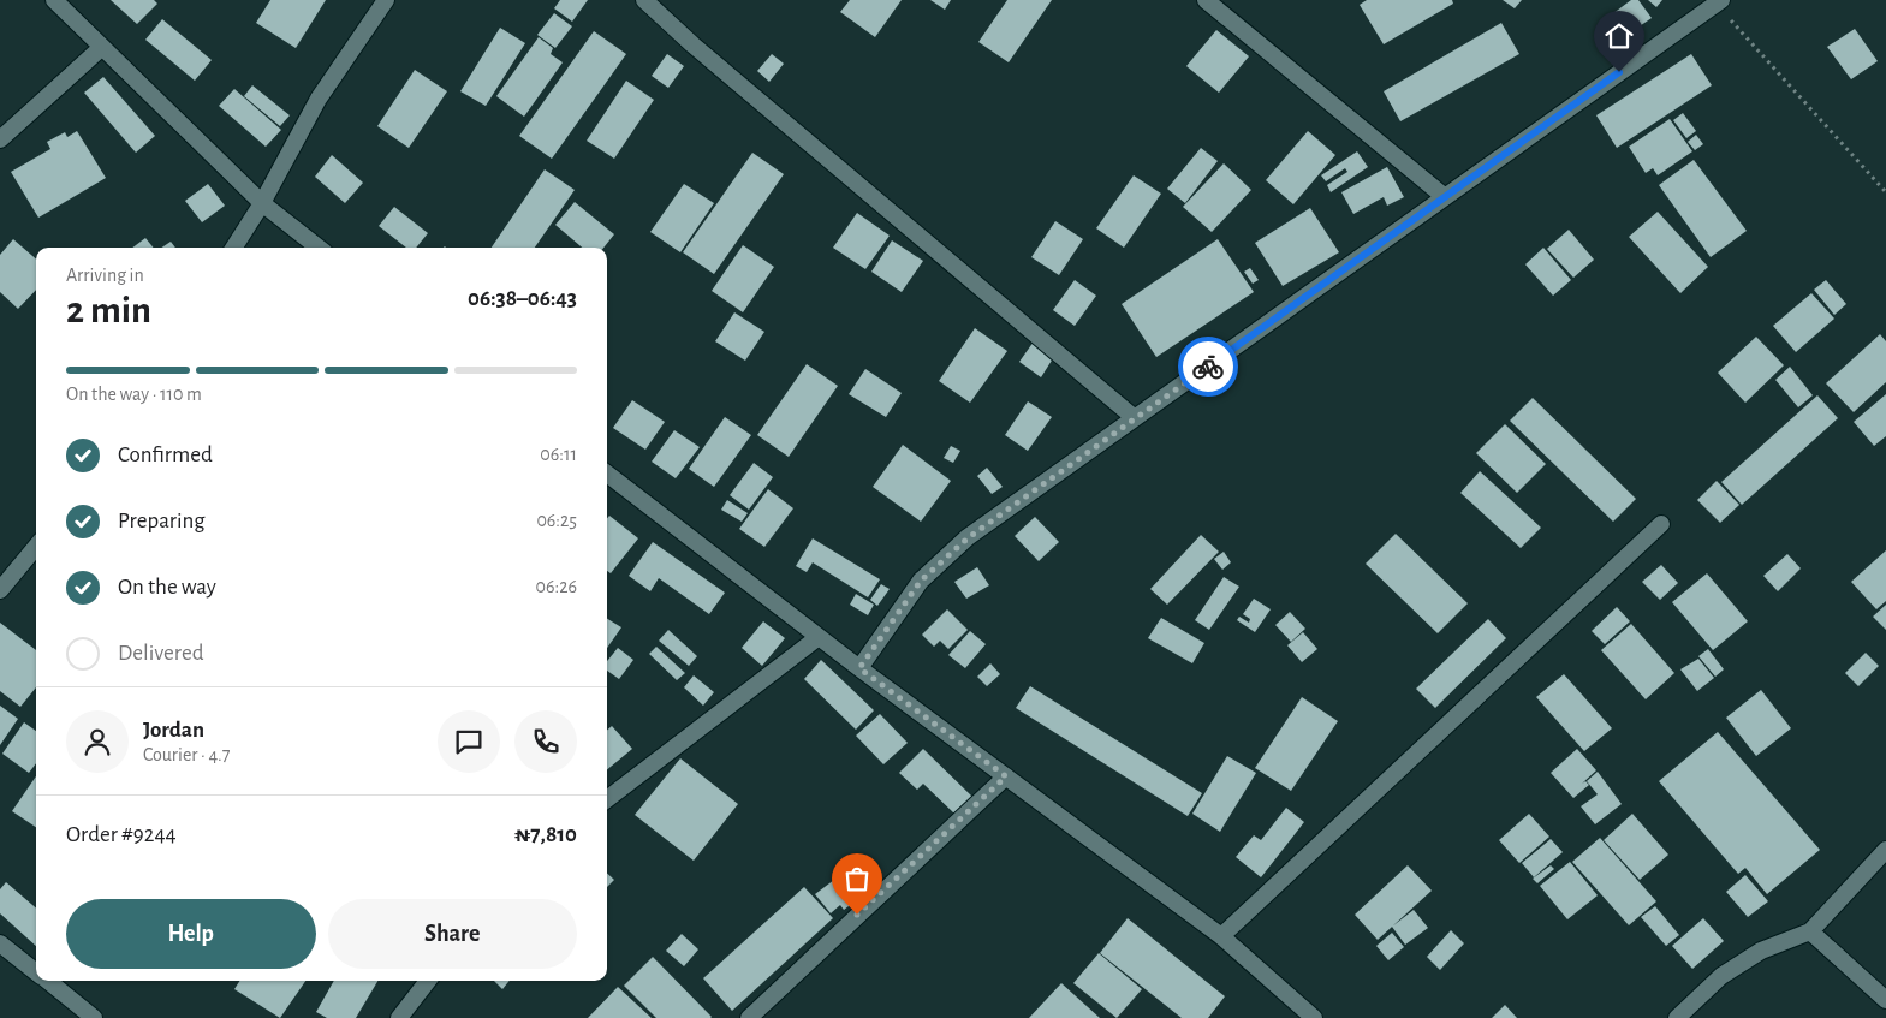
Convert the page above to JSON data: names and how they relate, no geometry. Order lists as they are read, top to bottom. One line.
{"page":{"heading":["2 min","Arriving in","06:38–06:43"],"panel":["Jordan","Courier · 4.7","Order #9244","₦7,810"],"bar":"On the way · 110 m","list":[["Confirmed","06:11"],["Preparing","06:25"],["On the way","06:26"],"Delivered"],"buttons":["Help","Share"]}}
